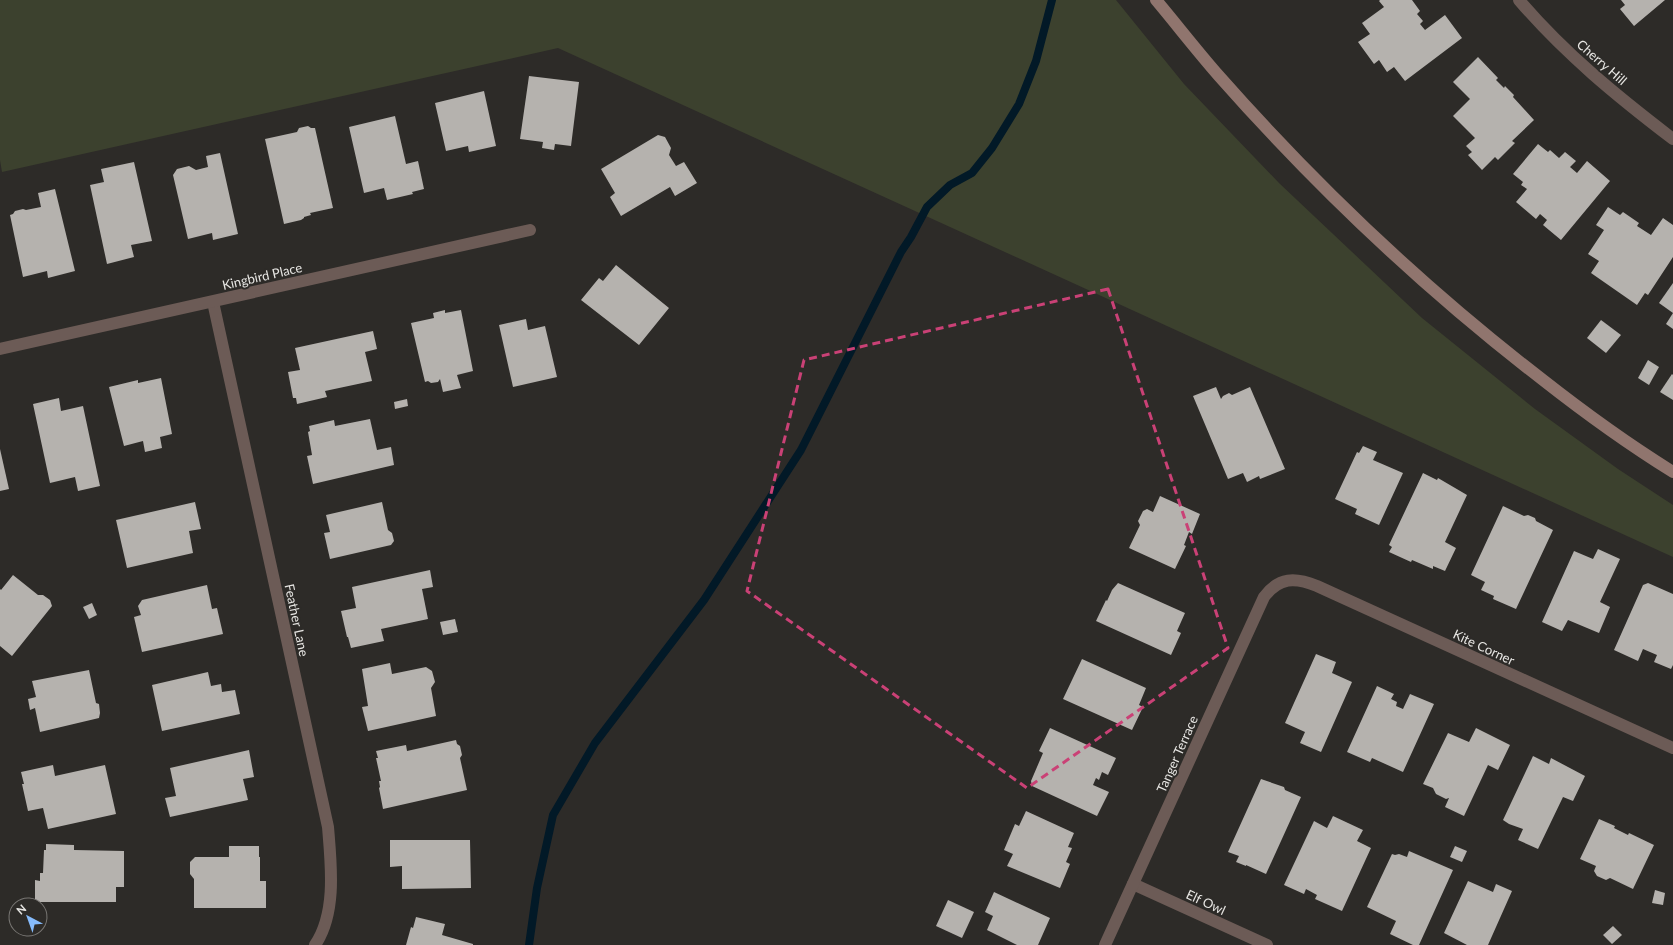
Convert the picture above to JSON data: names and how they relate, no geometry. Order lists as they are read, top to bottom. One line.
{"streets":{"street":["Cherry Hill","Kingbird Place","Feather Lane","Kite Corner","Tanger Terrace","Elf Owl"]},"crossings":[["Kingbird Place","Feather Lane"],["Kite Corner","Tanger Terrace"],["Tanger Terrace","Elf Owl"]],"north":"top left"}
